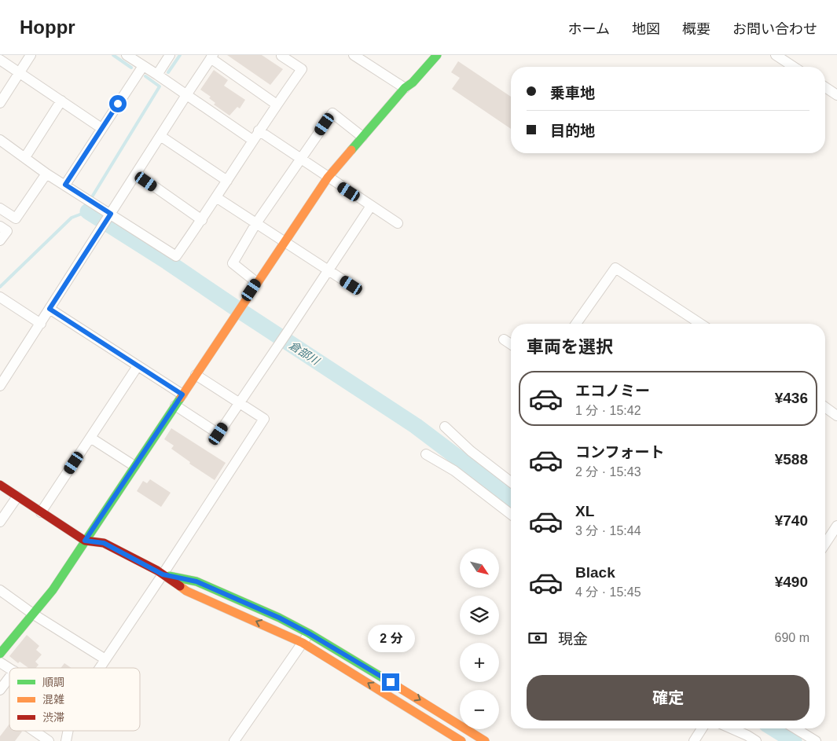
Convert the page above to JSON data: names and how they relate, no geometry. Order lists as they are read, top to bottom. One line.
{"water":["倉部川"],"legend":["順調","混雑","渋滞"],"north":"bottom right","page":{"header":"Hoppr","nav":["ホーム","地図","概要","お問い合わせ"],"banner":["乗車地","目的地"],"heading":"車両を選択","list":[{"name":"エコノミー","note":"1 分 · 15:42","value":"¥436"},{"name":"コンフォート","note":"2 分 · 15:43","value":"¥588"},{"name":"XL","note":"3 分 · 15:44","value":"¥740"},{"name":"Black","note":"4 分 · 15:45","value":"¥490"}],"map_buttons":["+","−"],"pay":["現金","690 m"],"bubble":"2 分","buttons":"確定"}}
